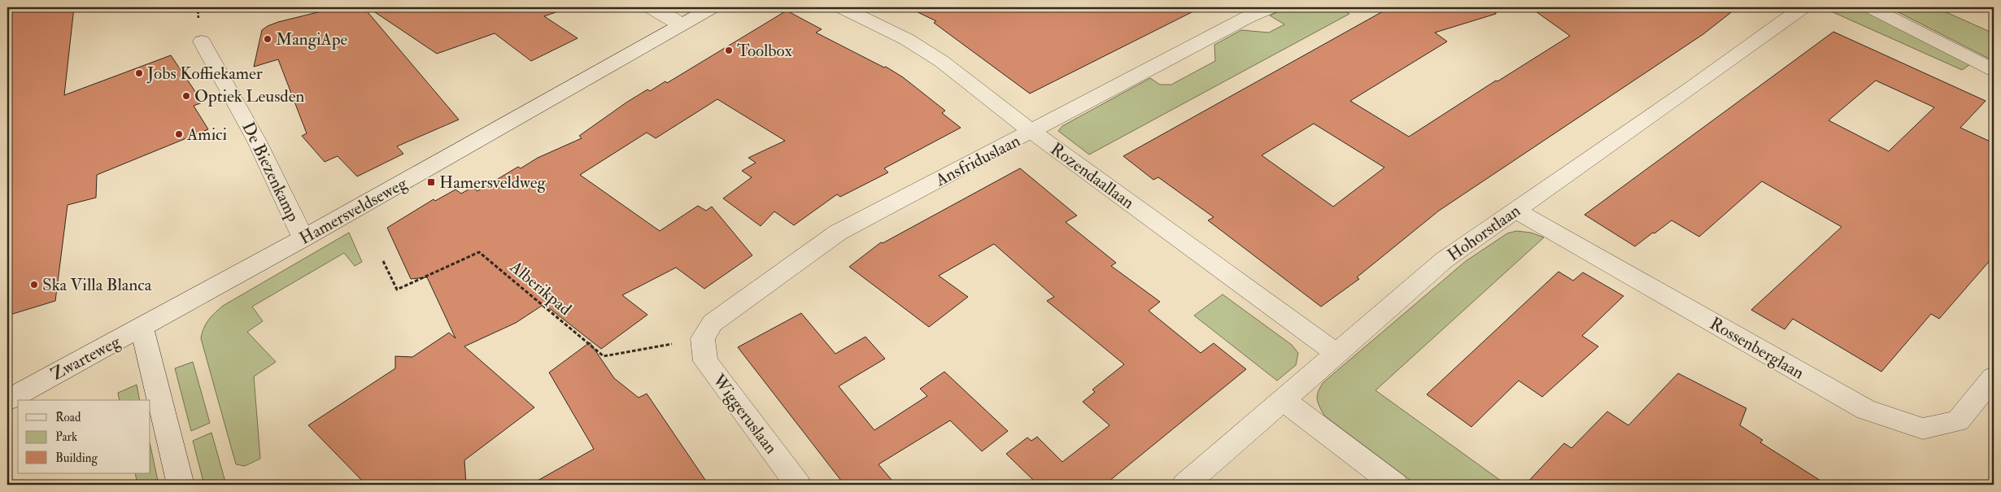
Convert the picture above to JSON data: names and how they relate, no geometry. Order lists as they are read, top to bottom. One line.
{"streets":{"street":["Ansfriduslaan","De Biezenkamp","Rozendaallaan","Hamersveldseweg","Hohorstlaan","Rossenberglaan","Zwarteweg","Wiggeruslaan"],"path":["Alberikpad"]},"crossings":[["Ansfriduslaan","Rozendaallaan"],["Ansfriduslaan","Alberikpad"],["Ansfriduslaan","Wiggeruslaan"],["De Biezenkamp","Hamersveldseweg"],["Rozendaallaan","Hohorstlaan"],["Hamersveldseweg","Zwarteweg"],["Hohorstlaan","Rossenberglaan"],["Alberikpad","Wiggeruslaan"]],"places":{"other":["MangiApe","Toolbox","Jobs Koffiekamer","Optiek Leusden","Amici","Ska Villa Blanca"],"transit":["Hamersveldweg"]},"legend":["Road","Park","Building"]}
